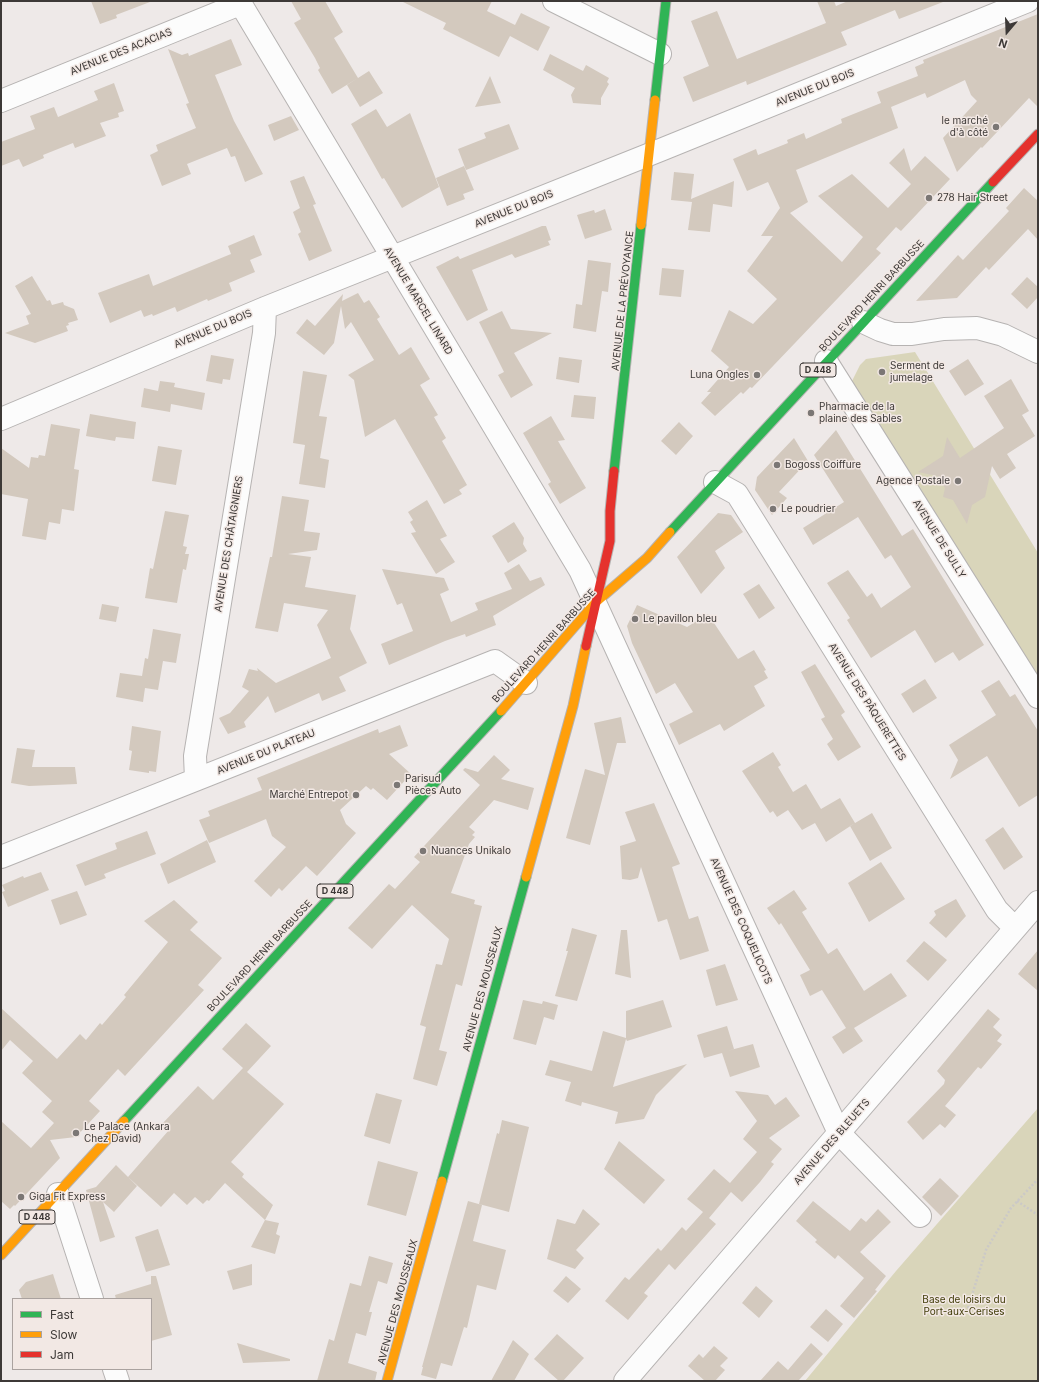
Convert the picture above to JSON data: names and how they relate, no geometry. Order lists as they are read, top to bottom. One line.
{"streets":{"main road":["BOULEVARD HENRI BARBUSSE","AVENUE DE LA PRÉVOYANCE","D 448","AVENUE DES MOUSSEAUX"],"street":["AVENUE DES ACACIAS","AVENUE DU BOIS","AVENUE MARCEL LINARD","AVENUE DE SULLY","AVENUE DES CHÂTAIGNIERS","AVENUE DES PÂQUERETTES","AVENUE DU PLATEAU","AVENUE DES COQUELICOTS","AVENUE DES BLEUETS"]},"crossings":[["AVENUE DES ACACIAS","AVENUE MARCEL LINARD"],["AVENUE DU BOIS","AVENUE MARCEL LINARD"],["AVENUE DU BOIS","AVENUE DE LA PRÉVOYANCE"],["AVENUE DU BOIS","AVENUE DES CHÂTAIGNIERS"],["BOULEVARD HENRI BARBUSSE","AVENUE MARCEL LINARD"],["BOULEVARD HENRI BARBUSSE","AVENUE DE LA PRÉVOYANCE"],["BOULEVARD HENRI BARBUSSE","D 448"],["BOULEVARD HENRI BARBUSSE","AVENUE DE SULLY"],["BOULEVARD HENRI BARBUSSE","AVENUE DES PÂQUERETTES"],["BOULEVARD HENRI BARBUSSE","AVENUE DU PLATEAU"],["BOULEVARD HENRI BARBUSSE","AVENUE DES COQUELICOTS"],["BOULEVARD HENRI BARBUSSE","AVENUE DES MOUSSEAUX"],["AVENUE MARCEL LINARD","AVENUE DE LA PRÉVOYANCE"],["AVENUE MARCEL LINARD","AVENUE DES COQUELICOTS"],["AVENUE MARCEL LINARD","AVENUE DES MOUSSEAUX"],["AVENUE DE LA PRÉVOYANCE","AVENUE DES COQUELICOTS"],["AVENUE DE LA PRÉVOYANCE","AVENUE DES MOUSSEAUX"],["AVENUE DES CHÂTAIGNIERS","AVENUE DU PLATEAU"],["AVENUE DES PÂQUERETTES","AVENUE DES BLEUETS"],["AVENUE DES COQUELICOTS","AVENUE DES MOUSSEAUX"],["AVENUE DES COQUELICOTS","AVENUE DES BLEUETS"]],"parks":["Base de loisirs du Port-aux-Cerises"],"places":["le marché d'à côté","278 Hair Street","Serment de jumelage","Luna Ongles","Pharmacie de la plaine des Sables","Bogoss Coiffure","Agence Postale","Le poudrier","Le pavillon bleu","Parisud Pièces Auto","Marché Entrepot","Nuances Unikalo","Le Palace (Ankara Chez David)","Giga Fit Express"],"legend":["Fast","Slow","Jam"],"north":"bottom"}
